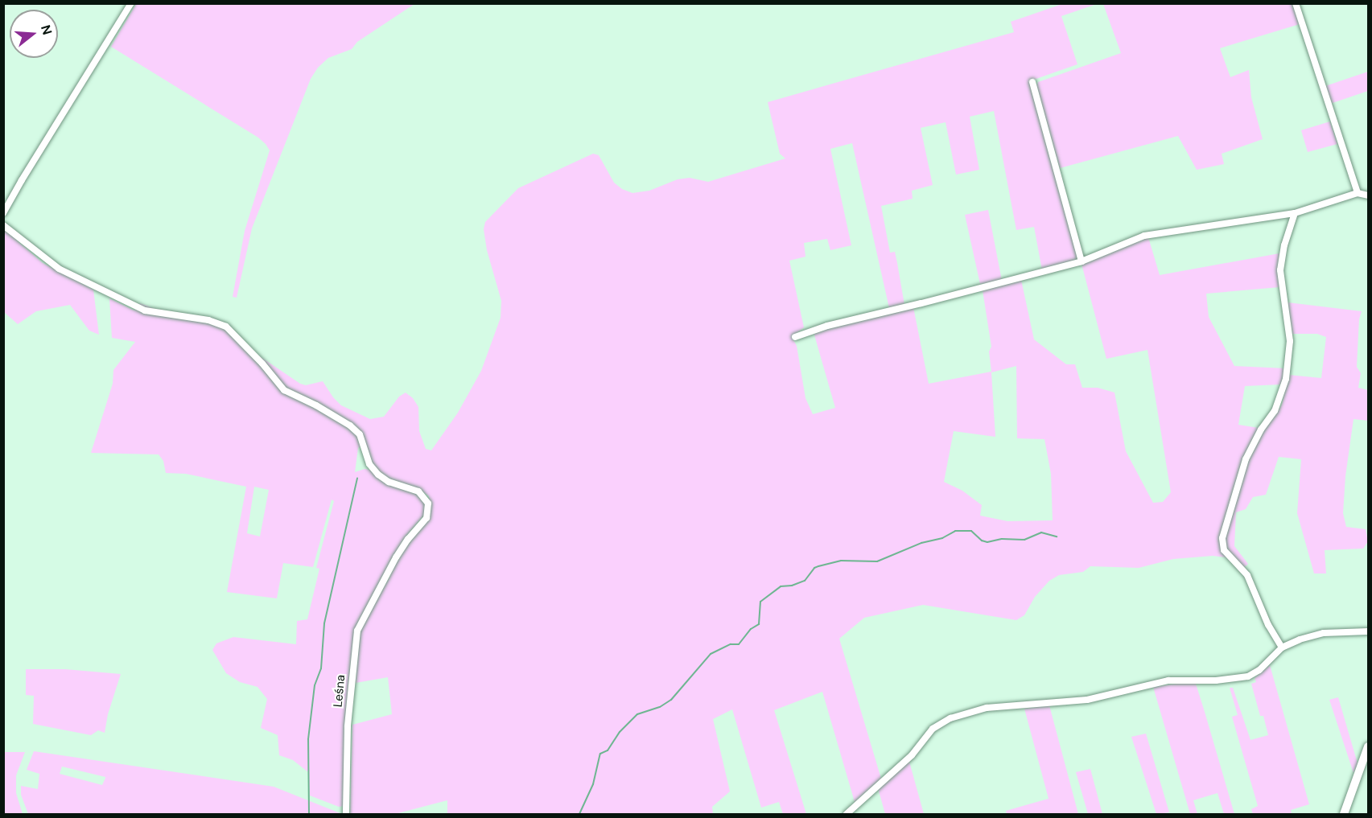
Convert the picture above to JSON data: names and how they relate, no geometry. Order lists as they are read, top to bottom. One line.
{"streets":{"street":["Leśna"]},"north":"right"}
